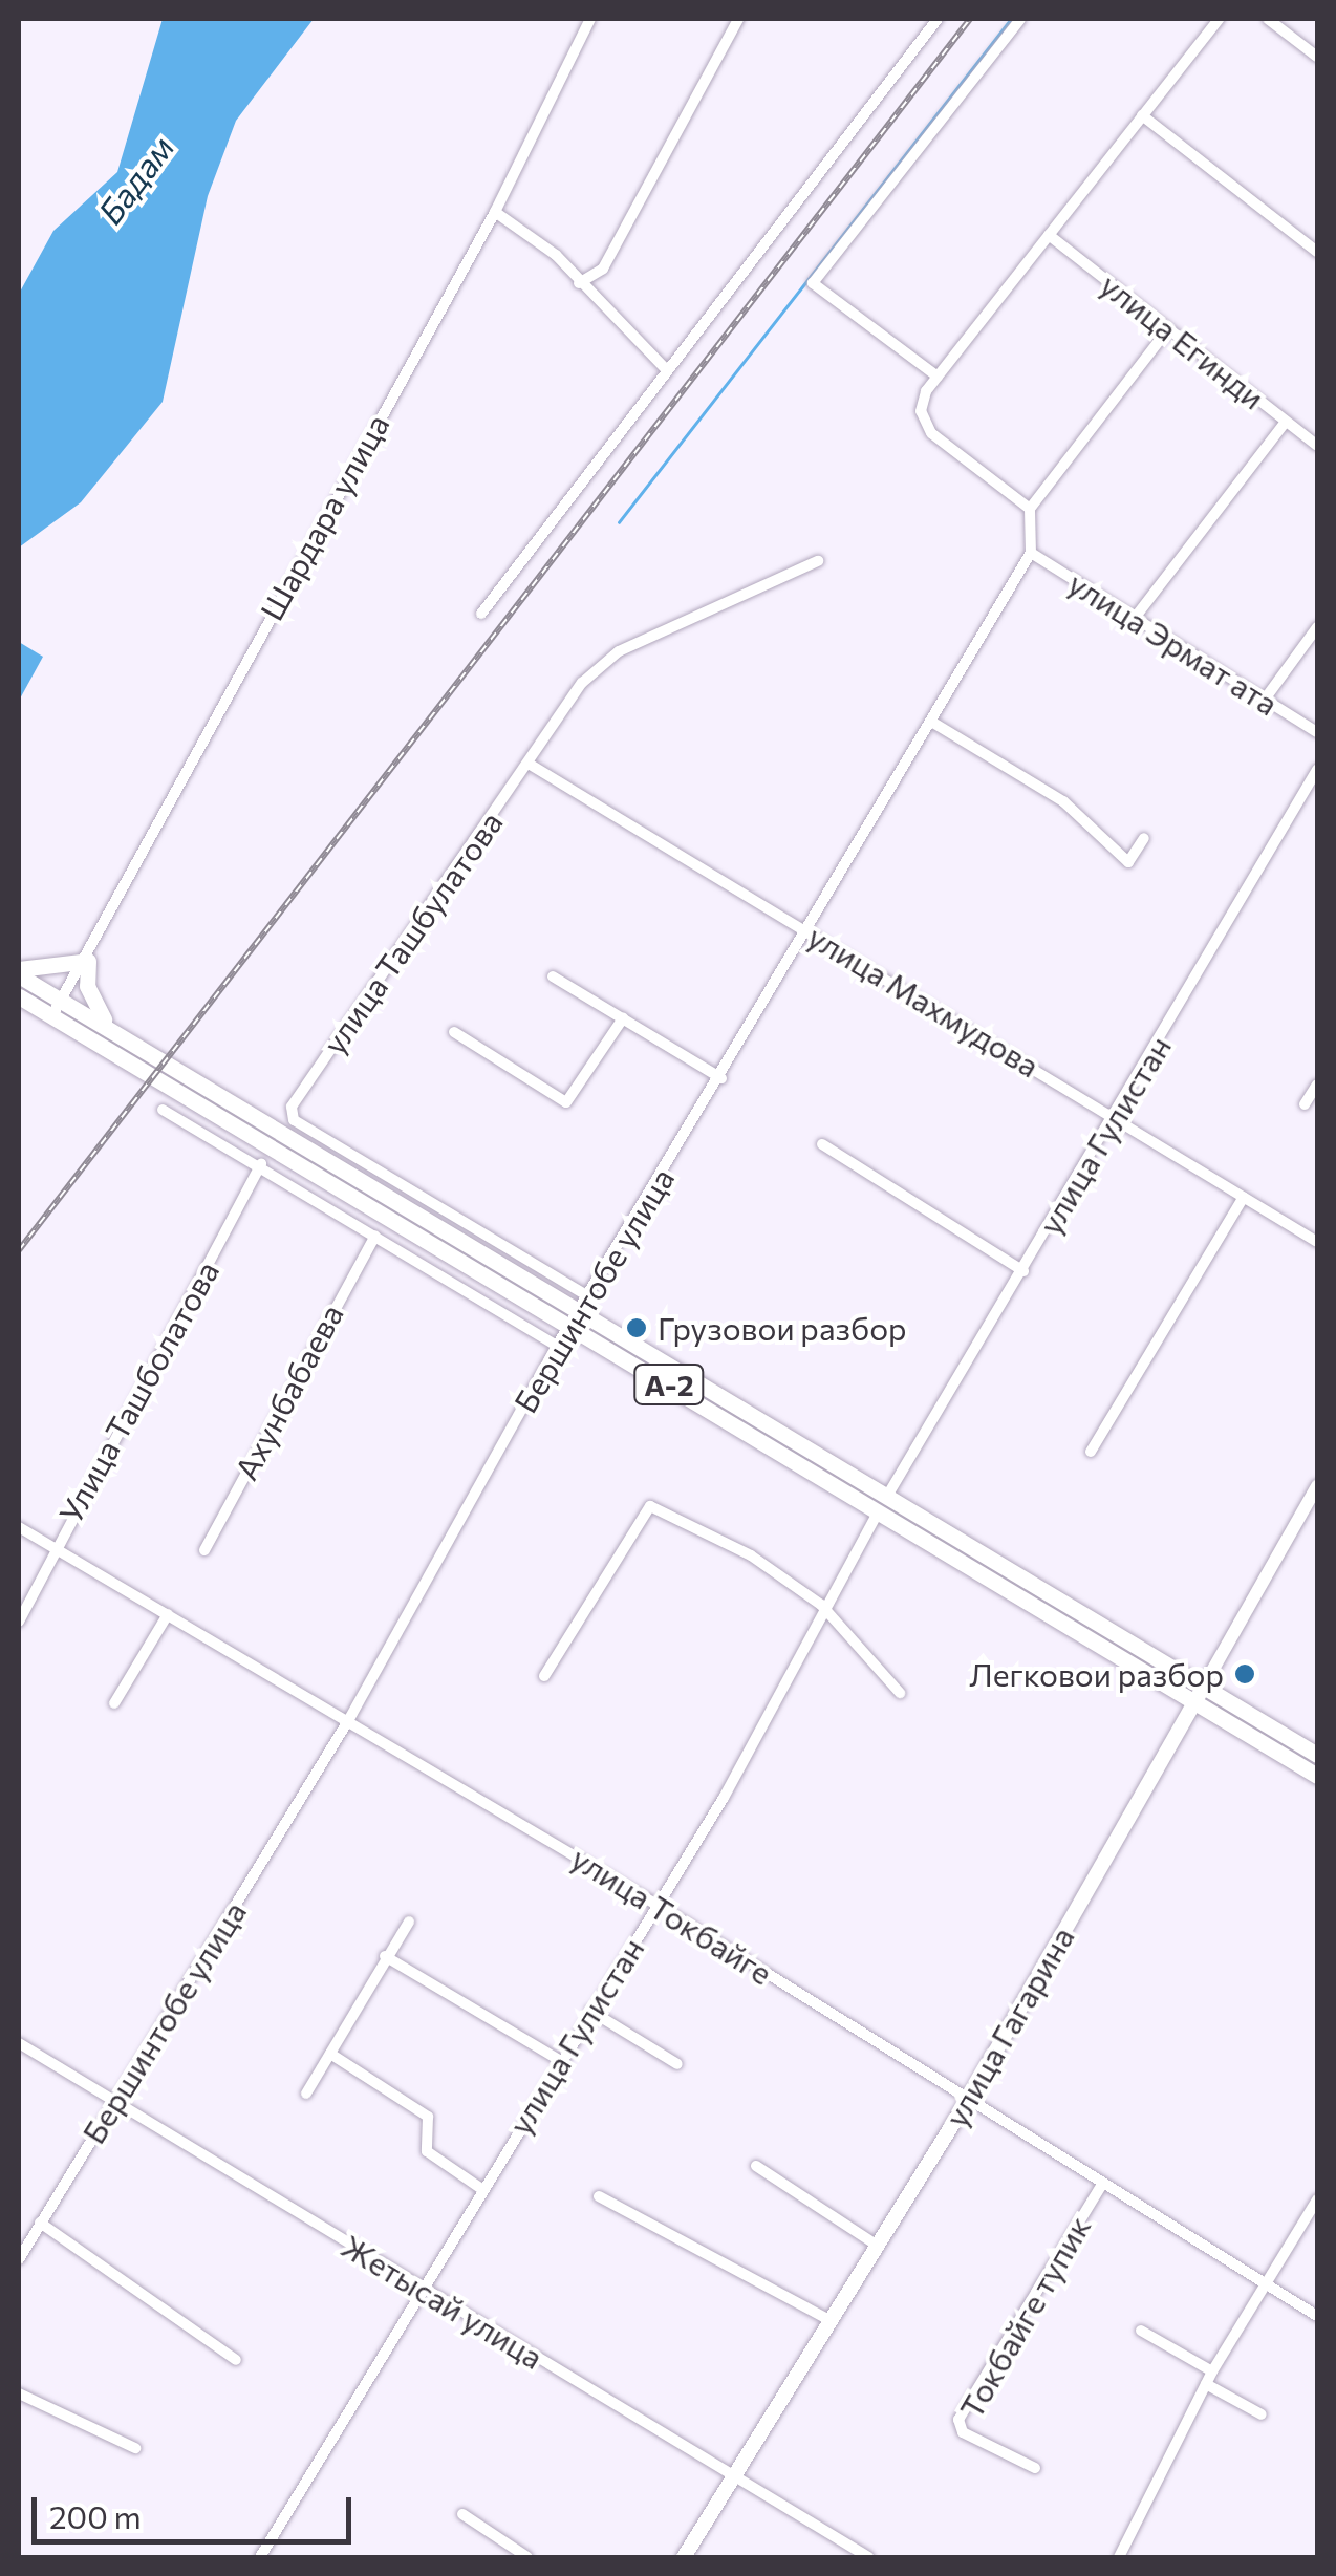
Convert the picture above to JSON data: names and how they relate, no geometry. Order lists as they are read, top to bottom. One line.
{"streets":{"highway":["A-2"],"main road":["улица Гагарина"],"street":["улица Егинди","Шардара улица","улица Эрмат ата","улица Ташбулатова","улица Махмудова","улица Гулистан","Бершинтобе улица","Улица Ташболатова","Ахунбабаева","улица Токбайге","Жетысай улица","Токбайге тупик"]},"crossings":[["улица Егинди","улица Эрмат ата"],["Шардара улица","A-2"],["улица Эрмат ата","Бершинтобе улица"],["улица Ташбулатова","улица Махмудова"],["улица Ташбулатова","Бершинтобе улица"],["улица Махмудова","улица Гулистан"],["улица Махмудова","Бершинтобе улица"],["улица Гулистан","A-2"],["улица Гулистан","улица Токбайге"],["улица Гулистан","Жетысай улица"],["Бершинтобе улица","A-2"],["Бершинтобе улица","улица Токбайге"],["Бершинтобе улица","Жетысай улица"],["A-2","улица Гагарина"],["Улица Ташболатова","улица Токбайге"],["улица Токбайге","улица Гагарина"],["улица Токбайге","Токбайге тупик"],["улица Гагарина","Жетысай улица"]],"water":["Бадам"],"places":["Грузовои разбор","Легковои разбор"],"scale_bar":"200 m"}
